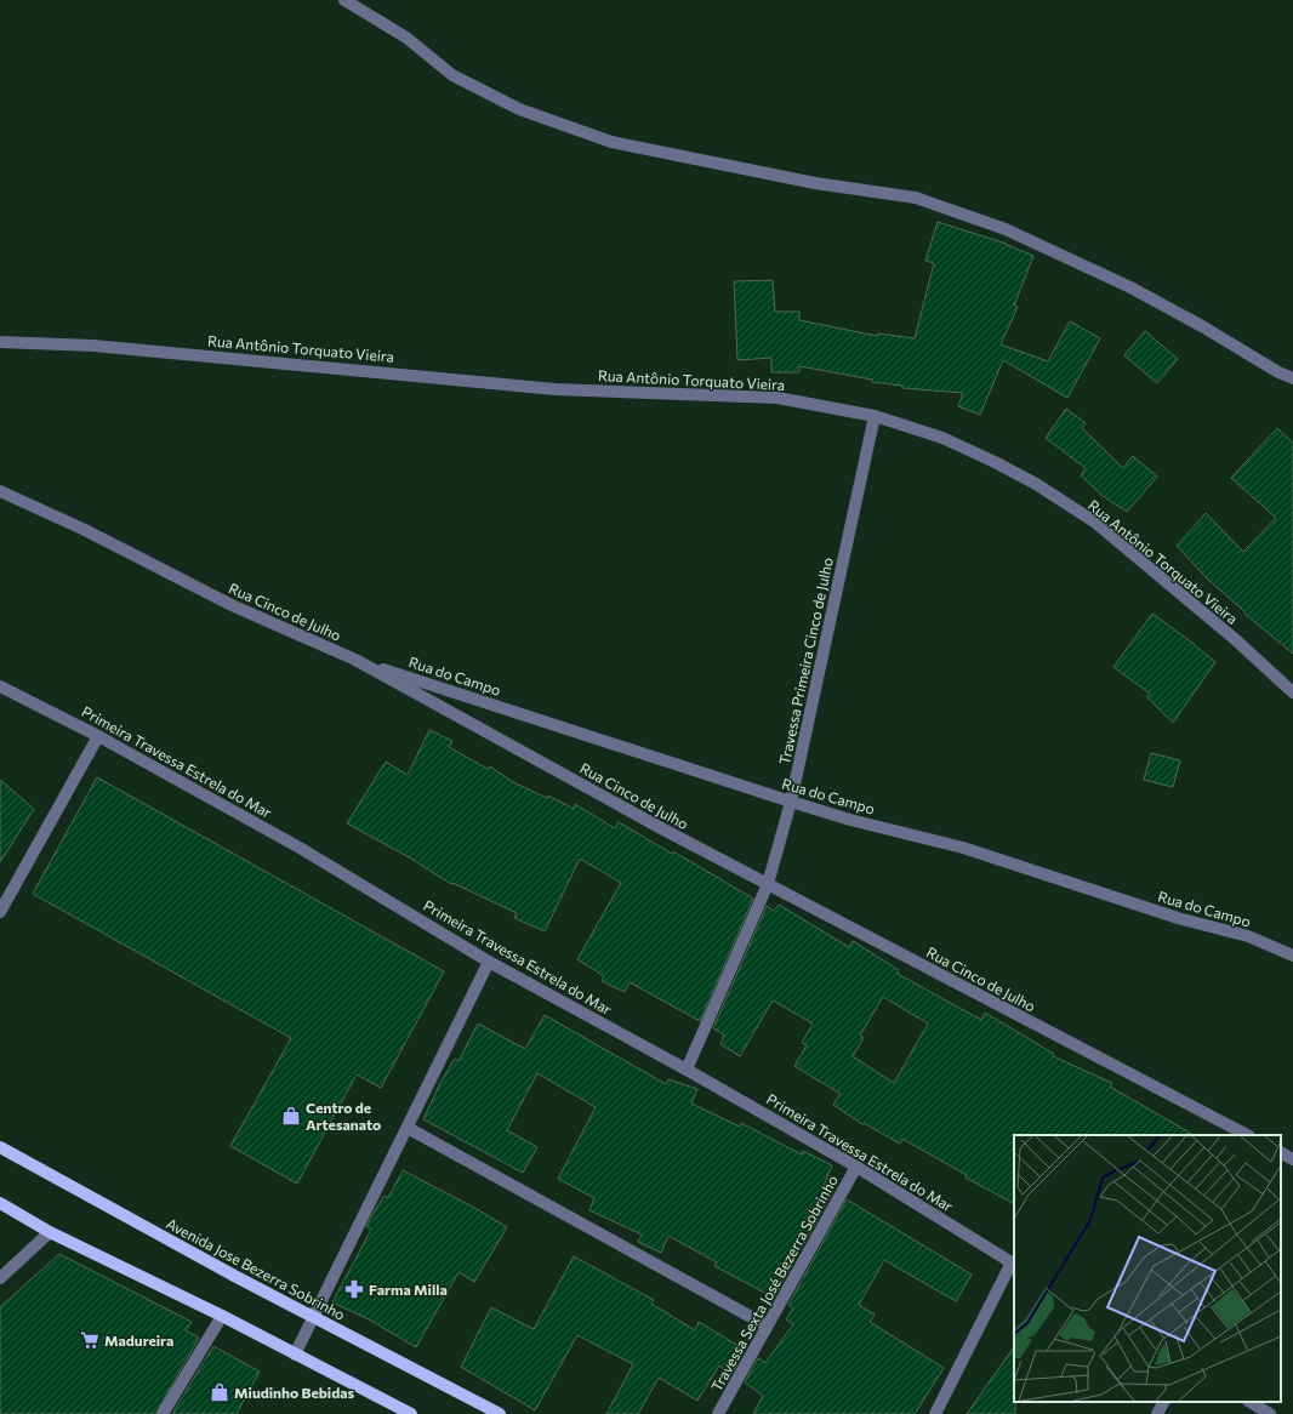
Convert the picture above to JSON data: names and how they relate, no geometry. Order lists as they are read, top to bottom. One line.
{"streets":{"main road":["Avenida Jose Bezerra Sobrinho"],"street":["Rua Antônio Torquato Vieira","Rua Cinco de Julho","Travessa Primeira Cinco de Julho","Rua do Campo","Primeira Travessa Estrela do Mar","Travessa Sexta José Bezerra Sobrinho"]},"crossings":[["Rua Antônio Torquato Vieira","Travessa Primeira Cinco de Julho"],["Rua Cinco de Julho","Travessa Primeira Cinco de Julho"],["Rua Cinco de Julho","Rua do Campo"],["Travessa Primeira Cinco de Julho","Rua do Campo"],["Travessa Primeira Cinco de Julho","Primeira Travessa Estrela do Mar"],["Primeira Travessa Estrela do Mar","Travessa Sexta José Bezerra Sobrinho"]],"places":{"shop":["Centro de Artesanato","Miudinho Bebidas"],"pharmacy":["Farma Milla"],"supermarket":["Madureira"]}}
